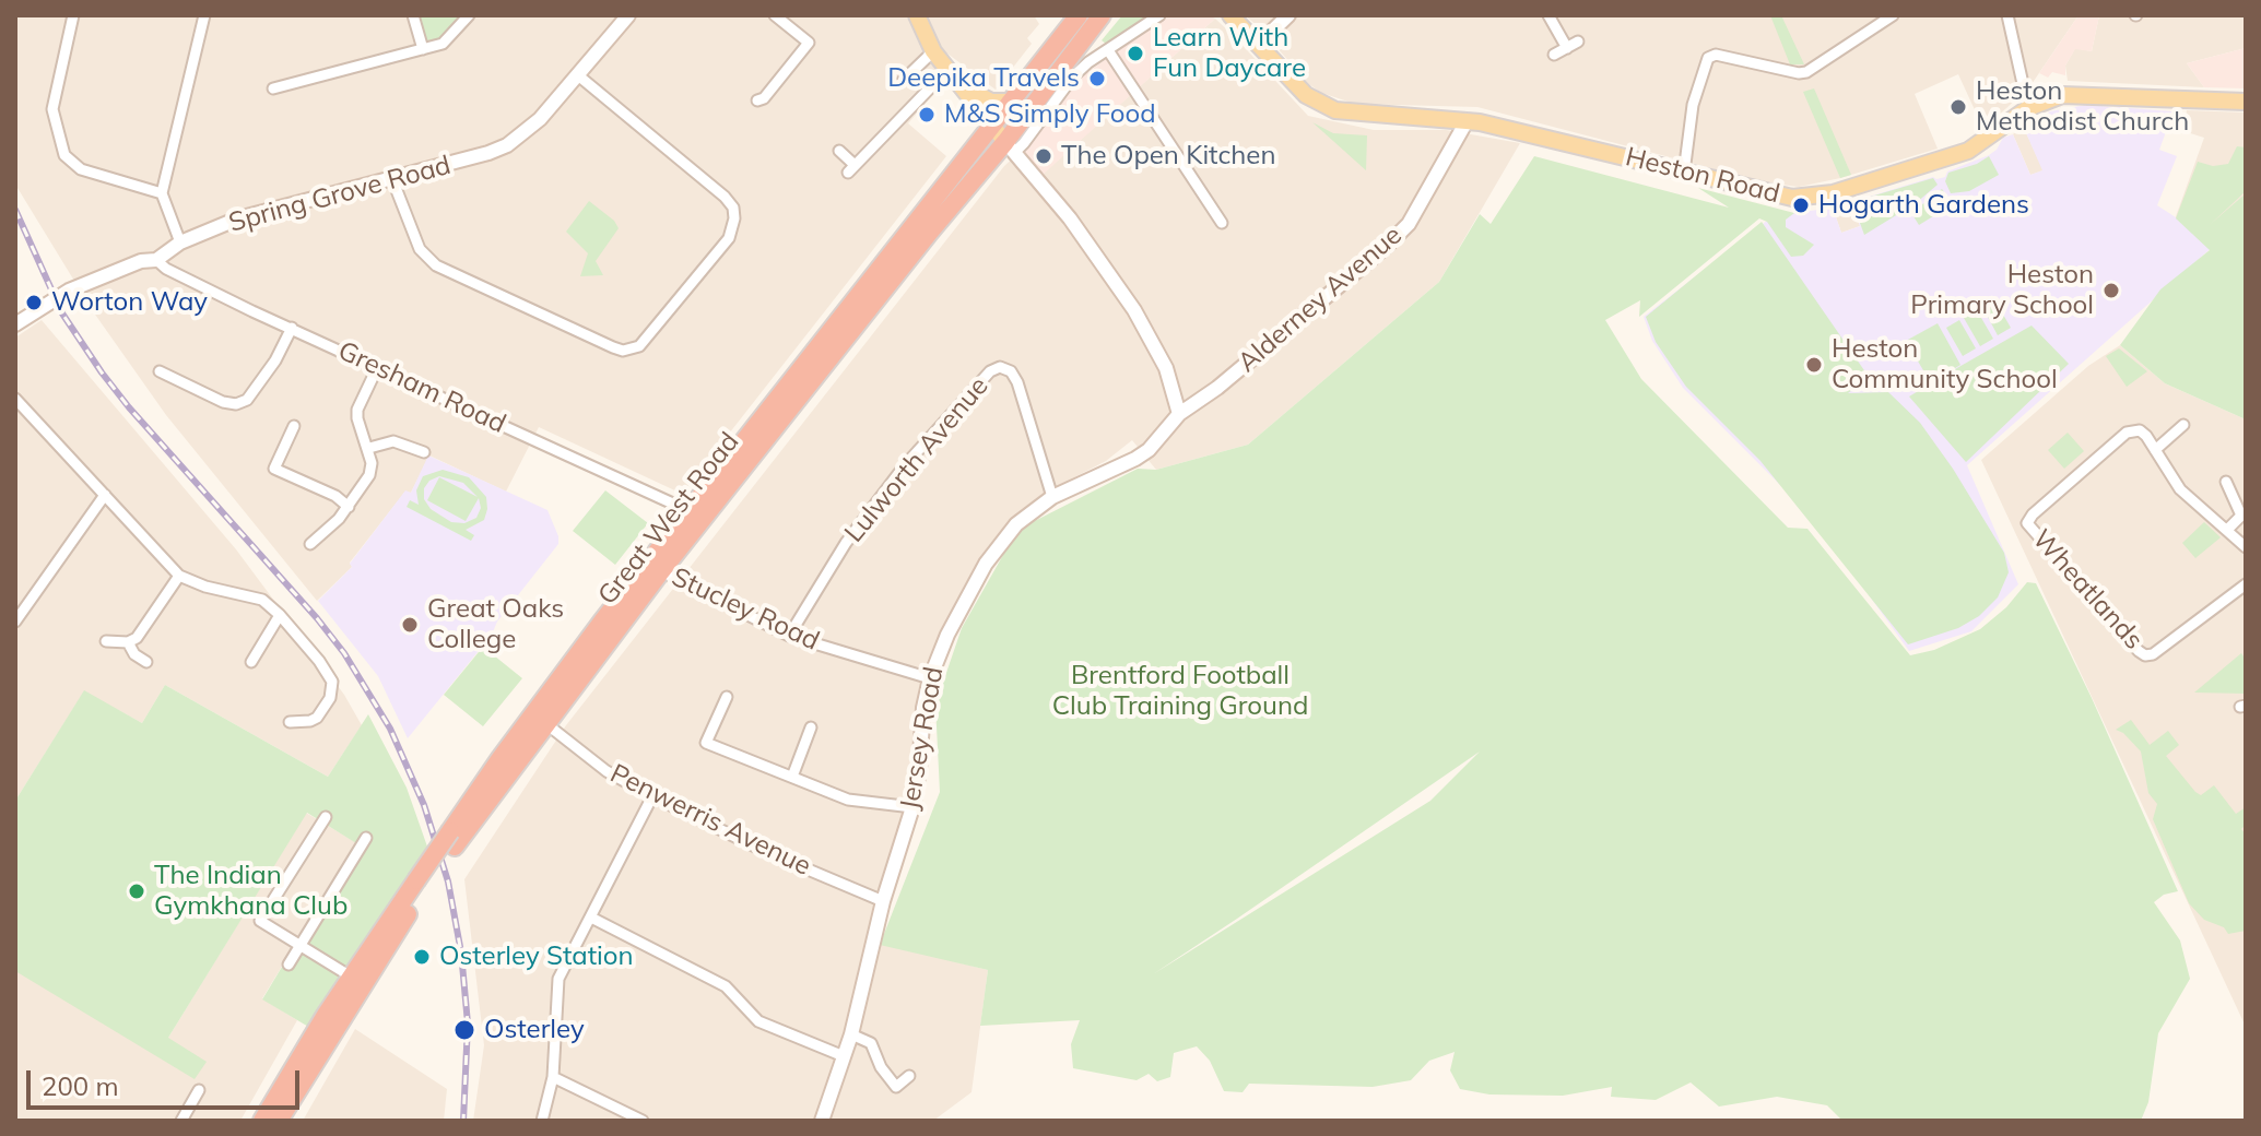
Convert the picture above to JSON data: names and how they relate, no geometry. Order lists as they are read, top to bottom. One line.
{"streets":{"highway":["Great West Road"],"main road":["Heston Road"],"street":["Spring Grove Road","Alderney Avenue","Gresham Road","Lulworth Avenue","Wheatlands","Stucley Road","Jersey Road","Penwerris Avenue"]},"crossings":[["Heston Road","Alderney Avenue"],["Spring Grove Road","Gresham Road"],["Alderney Avenue","Jersey Road"],["Gresham Road","Great West Road"],["Lulworth Avenue","Stucley Road"],["Lulworth Avenue","Jersey Road"],["Great West Road","Stucley Road"],["Great West Road","Penwerris Avenue"],["Stucley Road","Jersey Road"],["Jersey Road","Penwerris Avenue"]],"parks":["Brentford Football Club Training Ground"],"places":["Learn With Fun Daycare","Deepika Travels","Heston Methodist Church","M&S Simply Food","The Open Kitchen","Hogarth Gardens","Heston Primary School","Worton Way","Heston Community School","Great Oaks College","The Indian Gymkhana Club","Osterley Station","Osterley"],"scale_bar":"200 m"}
